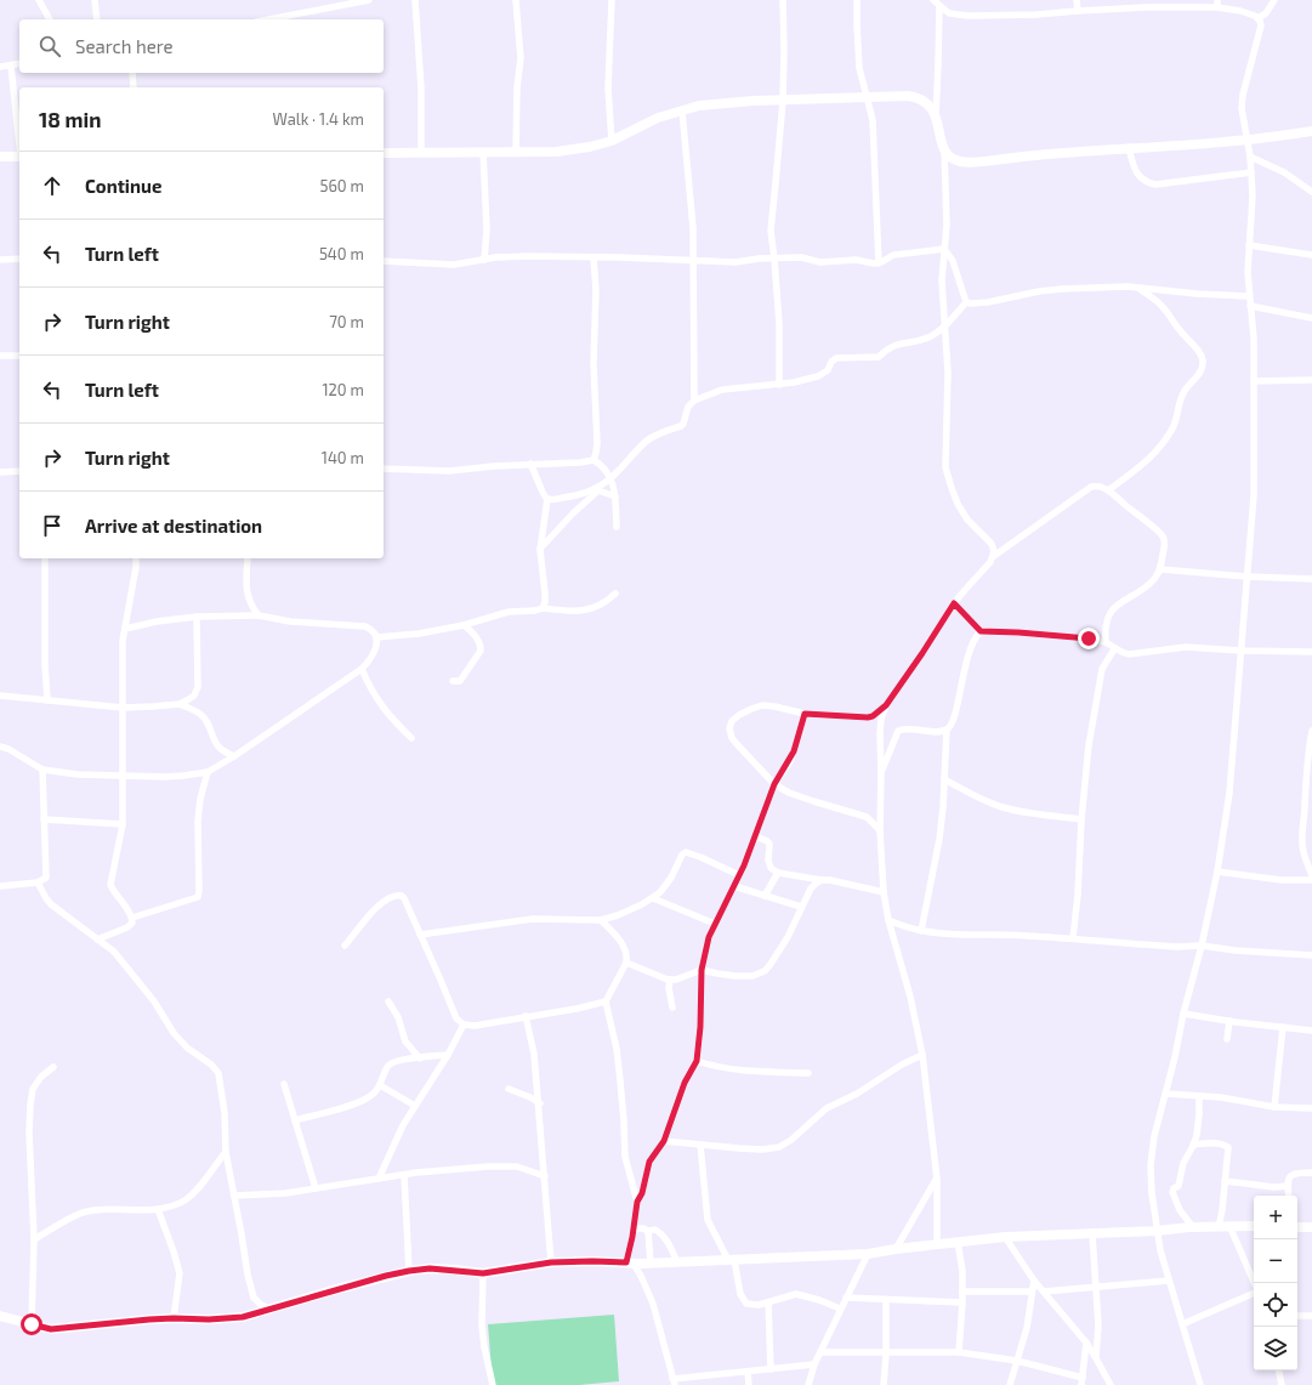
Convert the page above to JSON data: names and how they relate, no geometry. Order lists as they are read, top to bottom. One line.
{"page":{"search":"Search here","heading":["18 min","Walk · 1.4 km"],"list":[["Continue","560 m"],["Turn left","540 m"],["Turn right","70 m"],["Turn left","120 m"],["Turn right","140 m"],"Arrive at destination"],"map_buttons":["+","−"]}}
